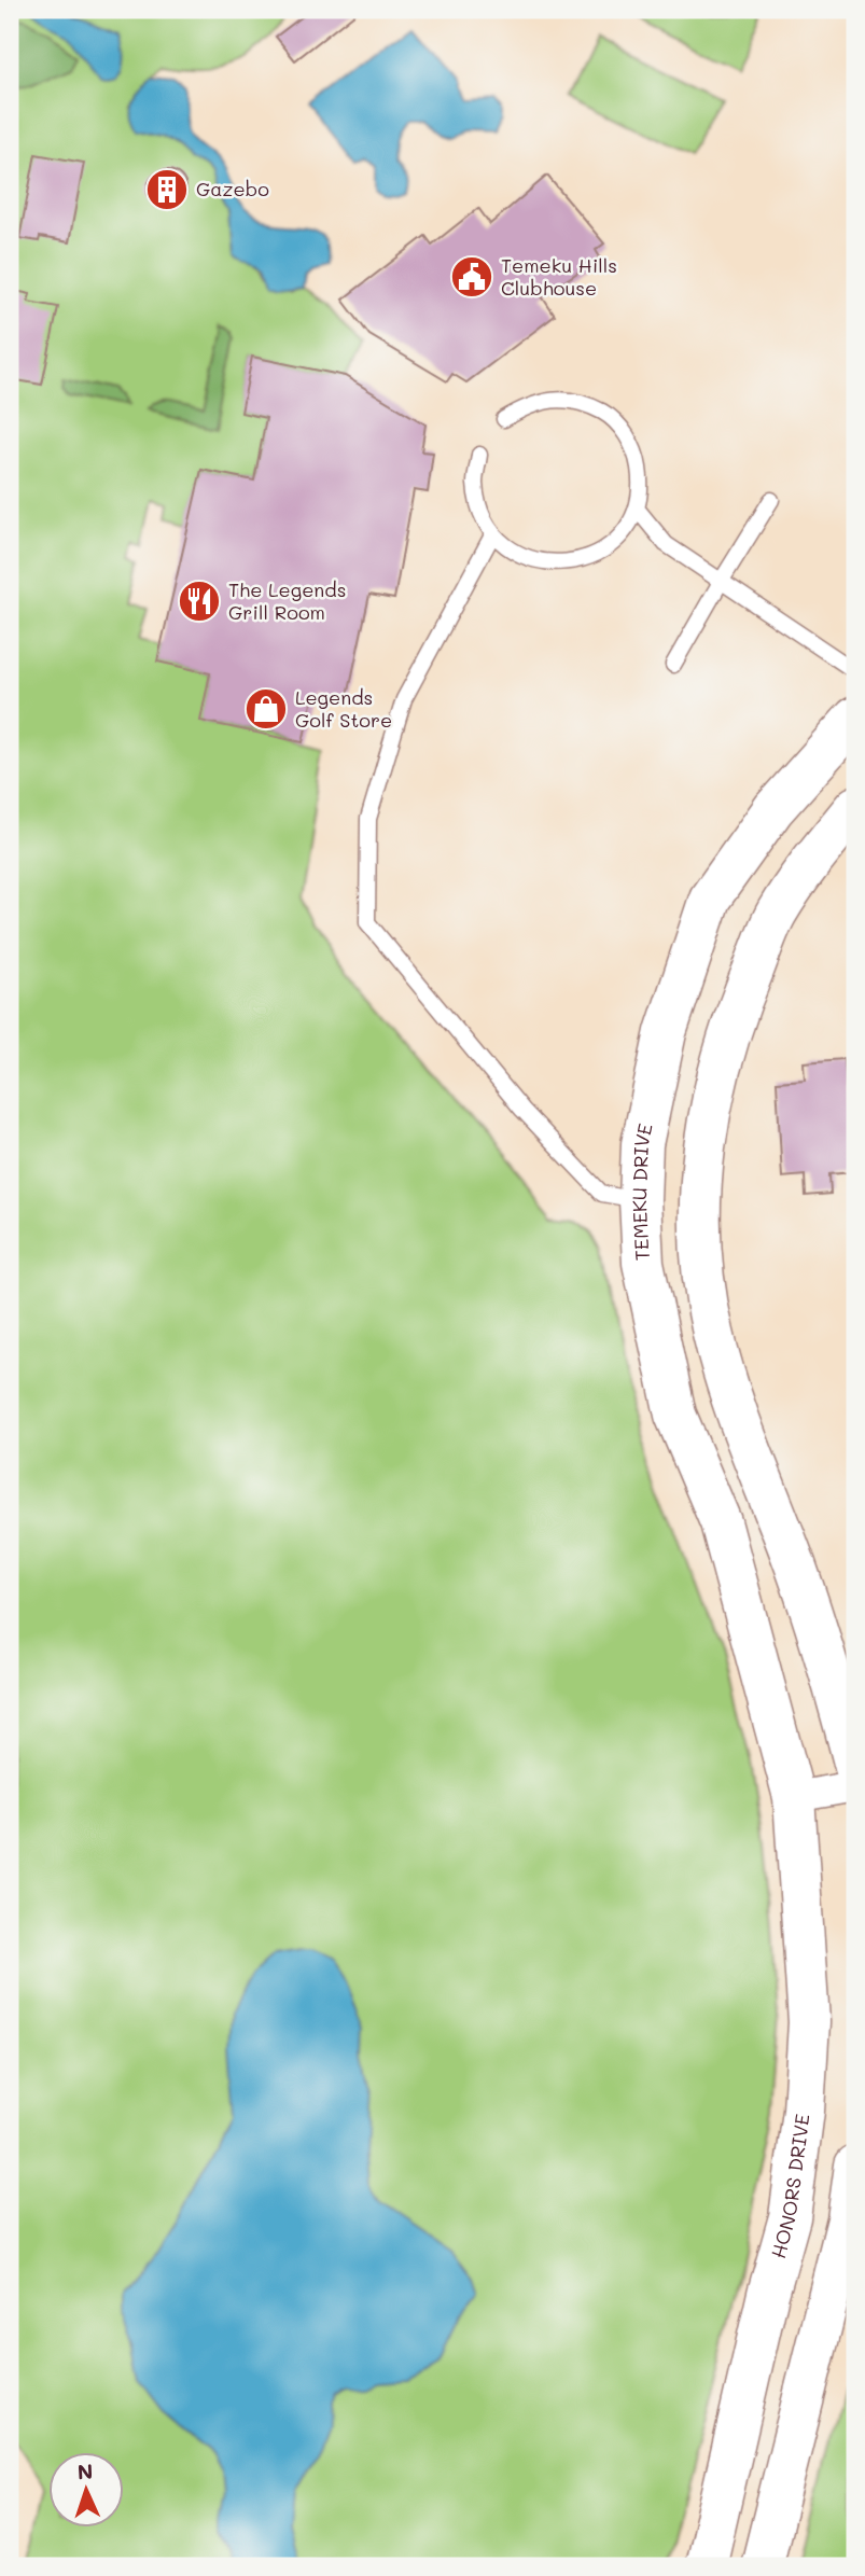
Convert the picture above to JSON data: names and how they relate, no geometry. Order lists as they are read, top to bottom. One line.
{"streets":{"street":["TEMEKU DRIVE","HONORS DRIVE"]},"crossings":[["TEMEKU DRIVE","HONORS DRIVE"]],"places":{"building":["Gazebo"],"public building":["Temeku Hills Clubhouse"],"restaurant":["The Legends Grill Room"],"shop":["Legends Golf Store"]},"north":"top"}
